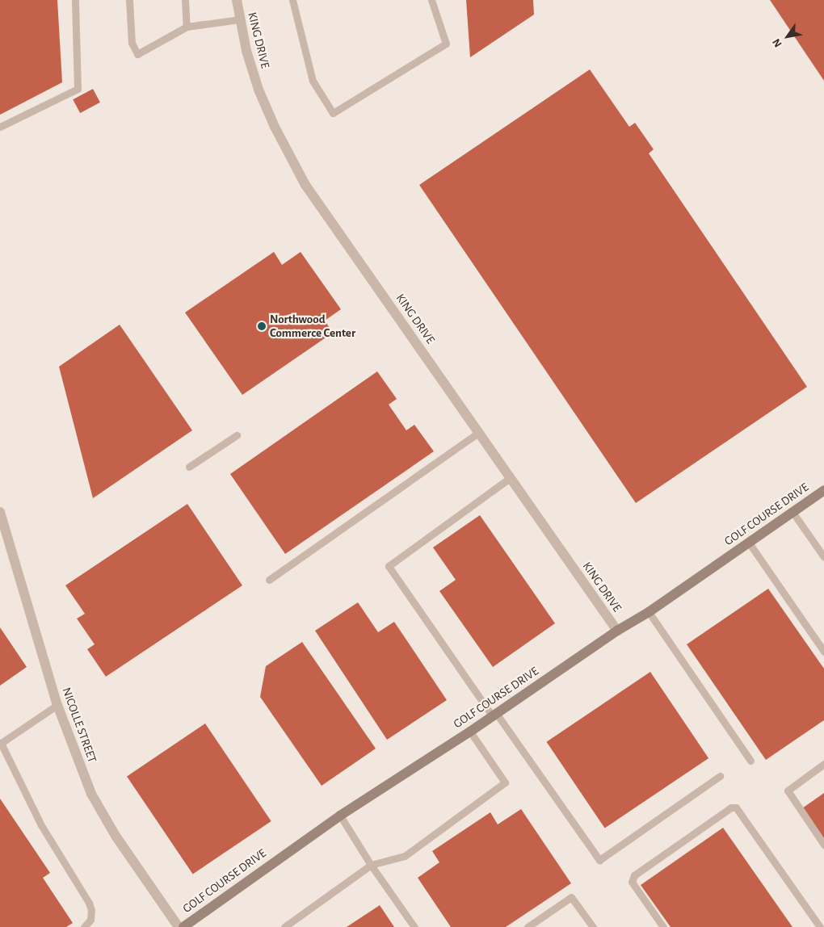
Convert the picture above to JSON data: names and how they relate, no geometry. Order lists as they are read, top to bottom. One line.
{"streets":{"street":["KING DRIVE","GOLF COURSE DRIVE","NICOLLE STREET"]},"crossings":[["KING DRIVE","GOLF COURSE DRIVE"]],"places":["Northwood Commerce Center"],"north":"bottom left"}
